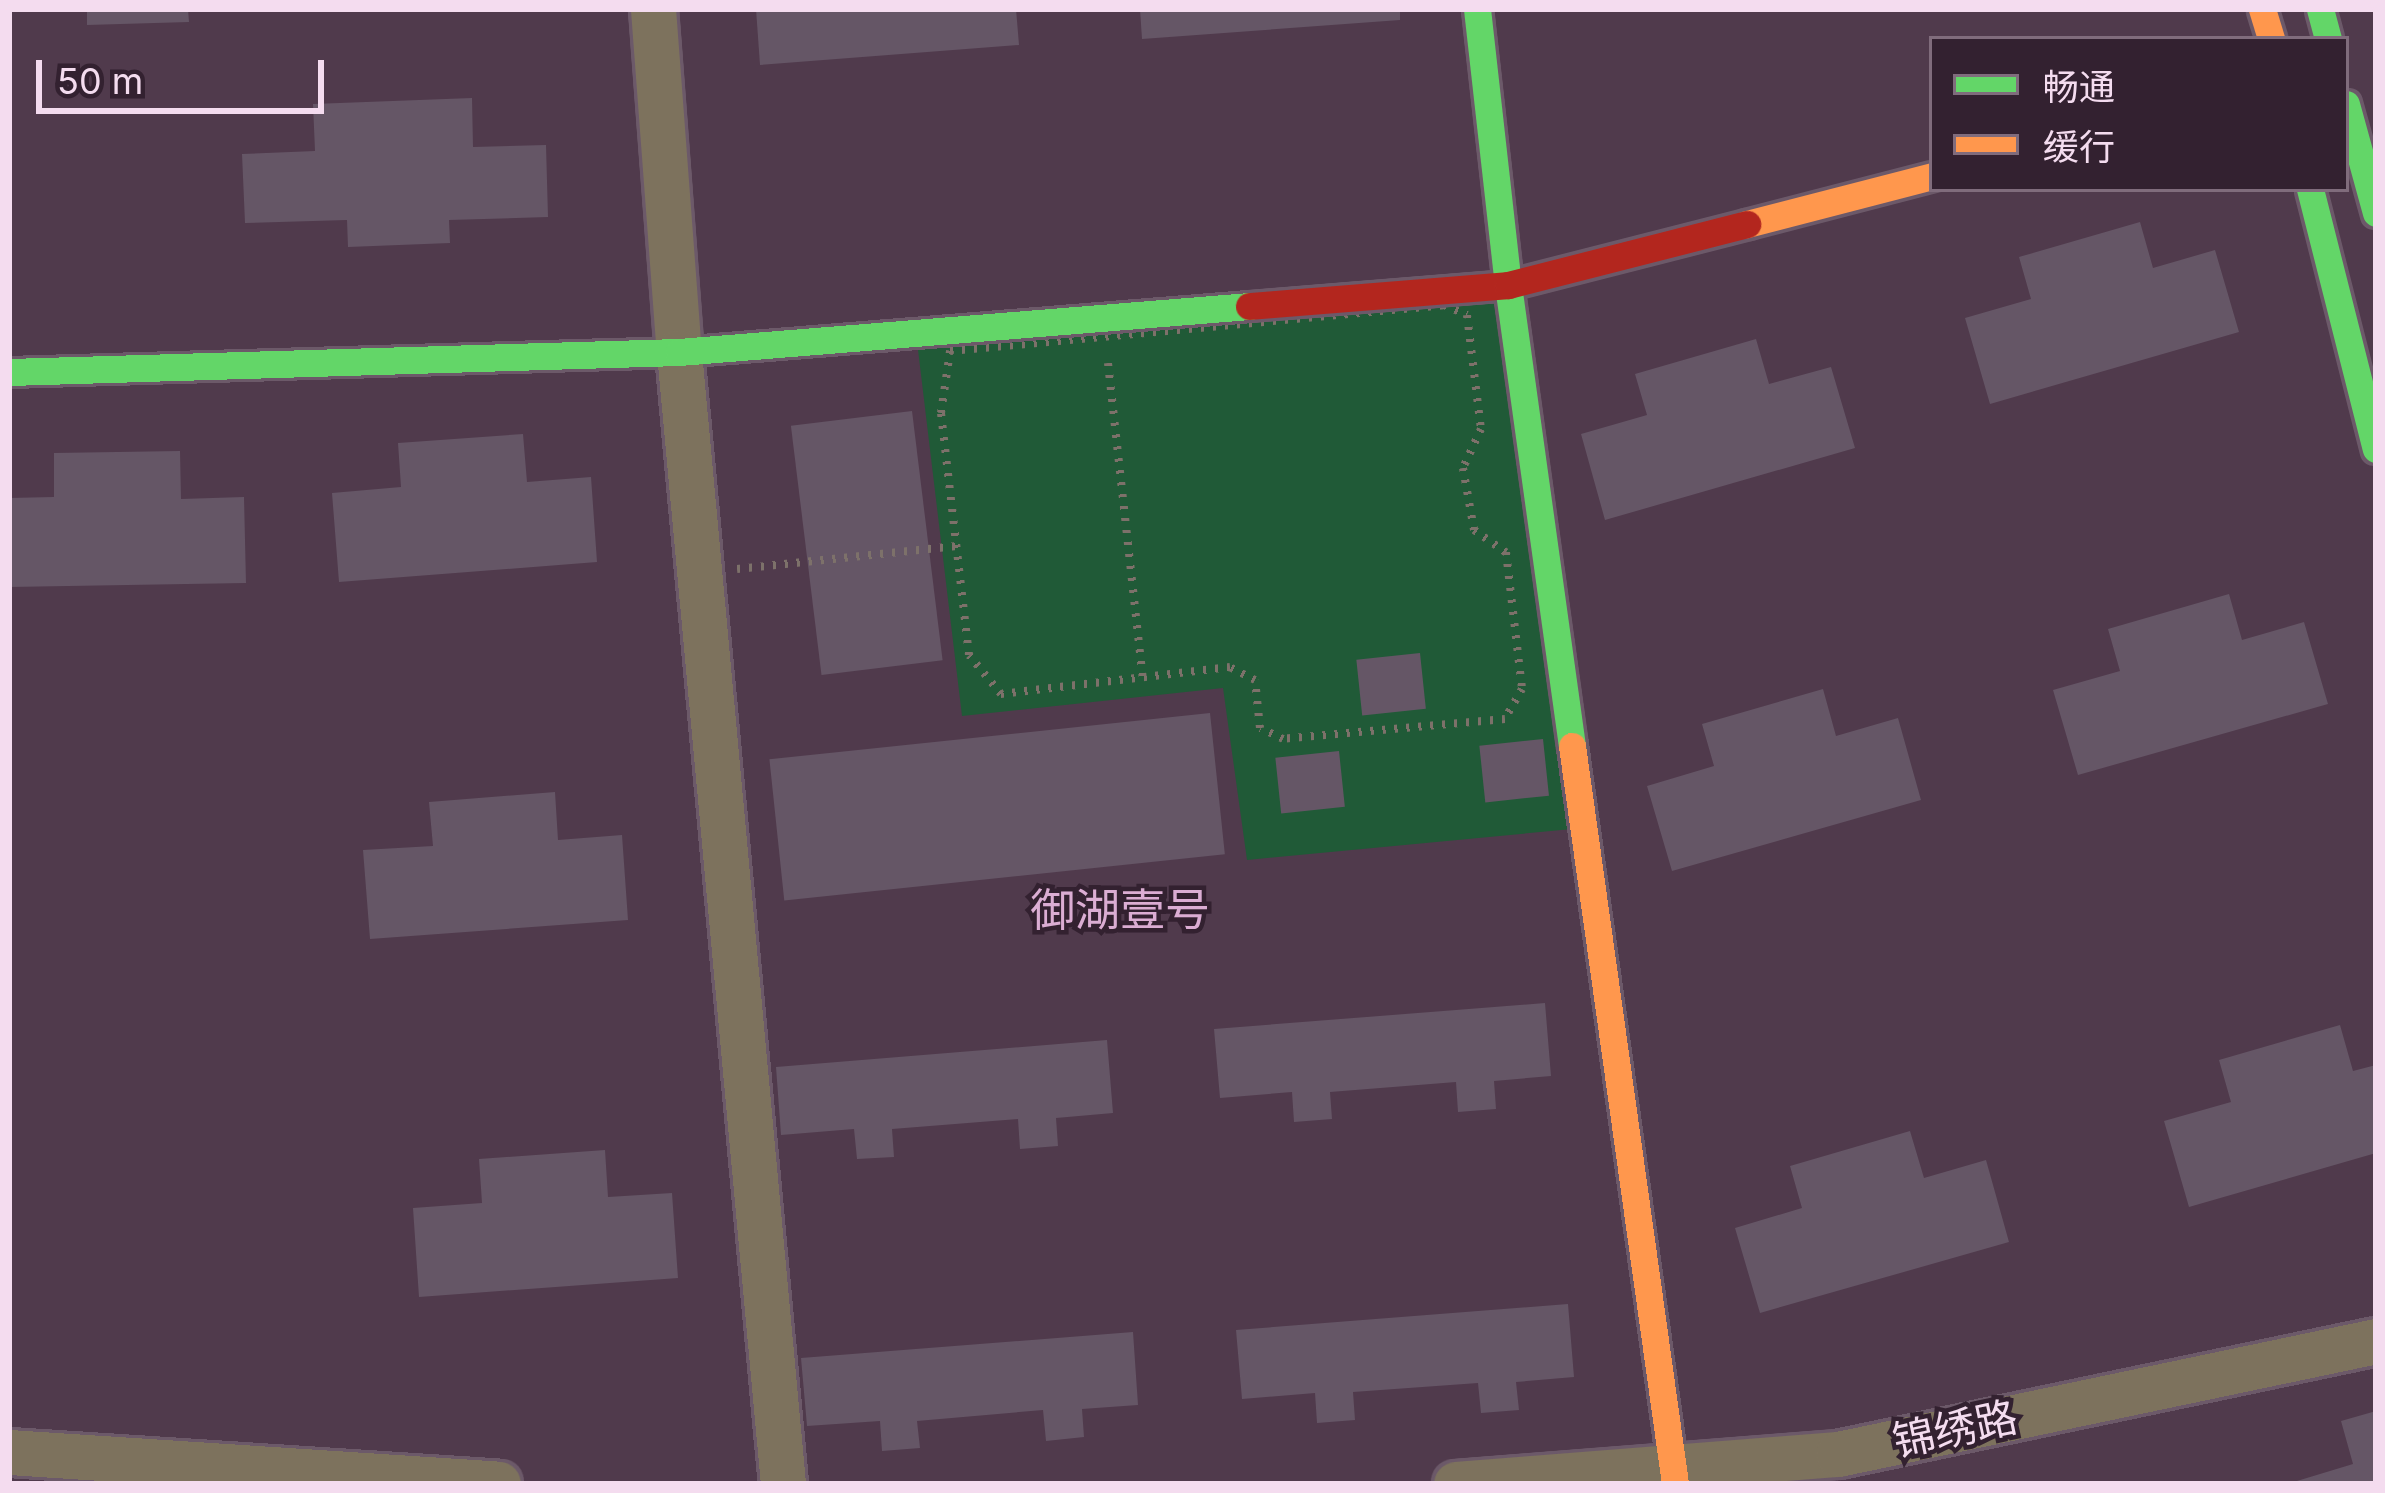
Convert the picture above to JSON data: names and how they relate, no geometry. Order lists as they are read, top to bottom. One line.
{"streets":{"street":["锦绣路"]},"districts":["御湖壹号"],"legend":["畅通","缓行"],"scale_bar":"50 m"}
